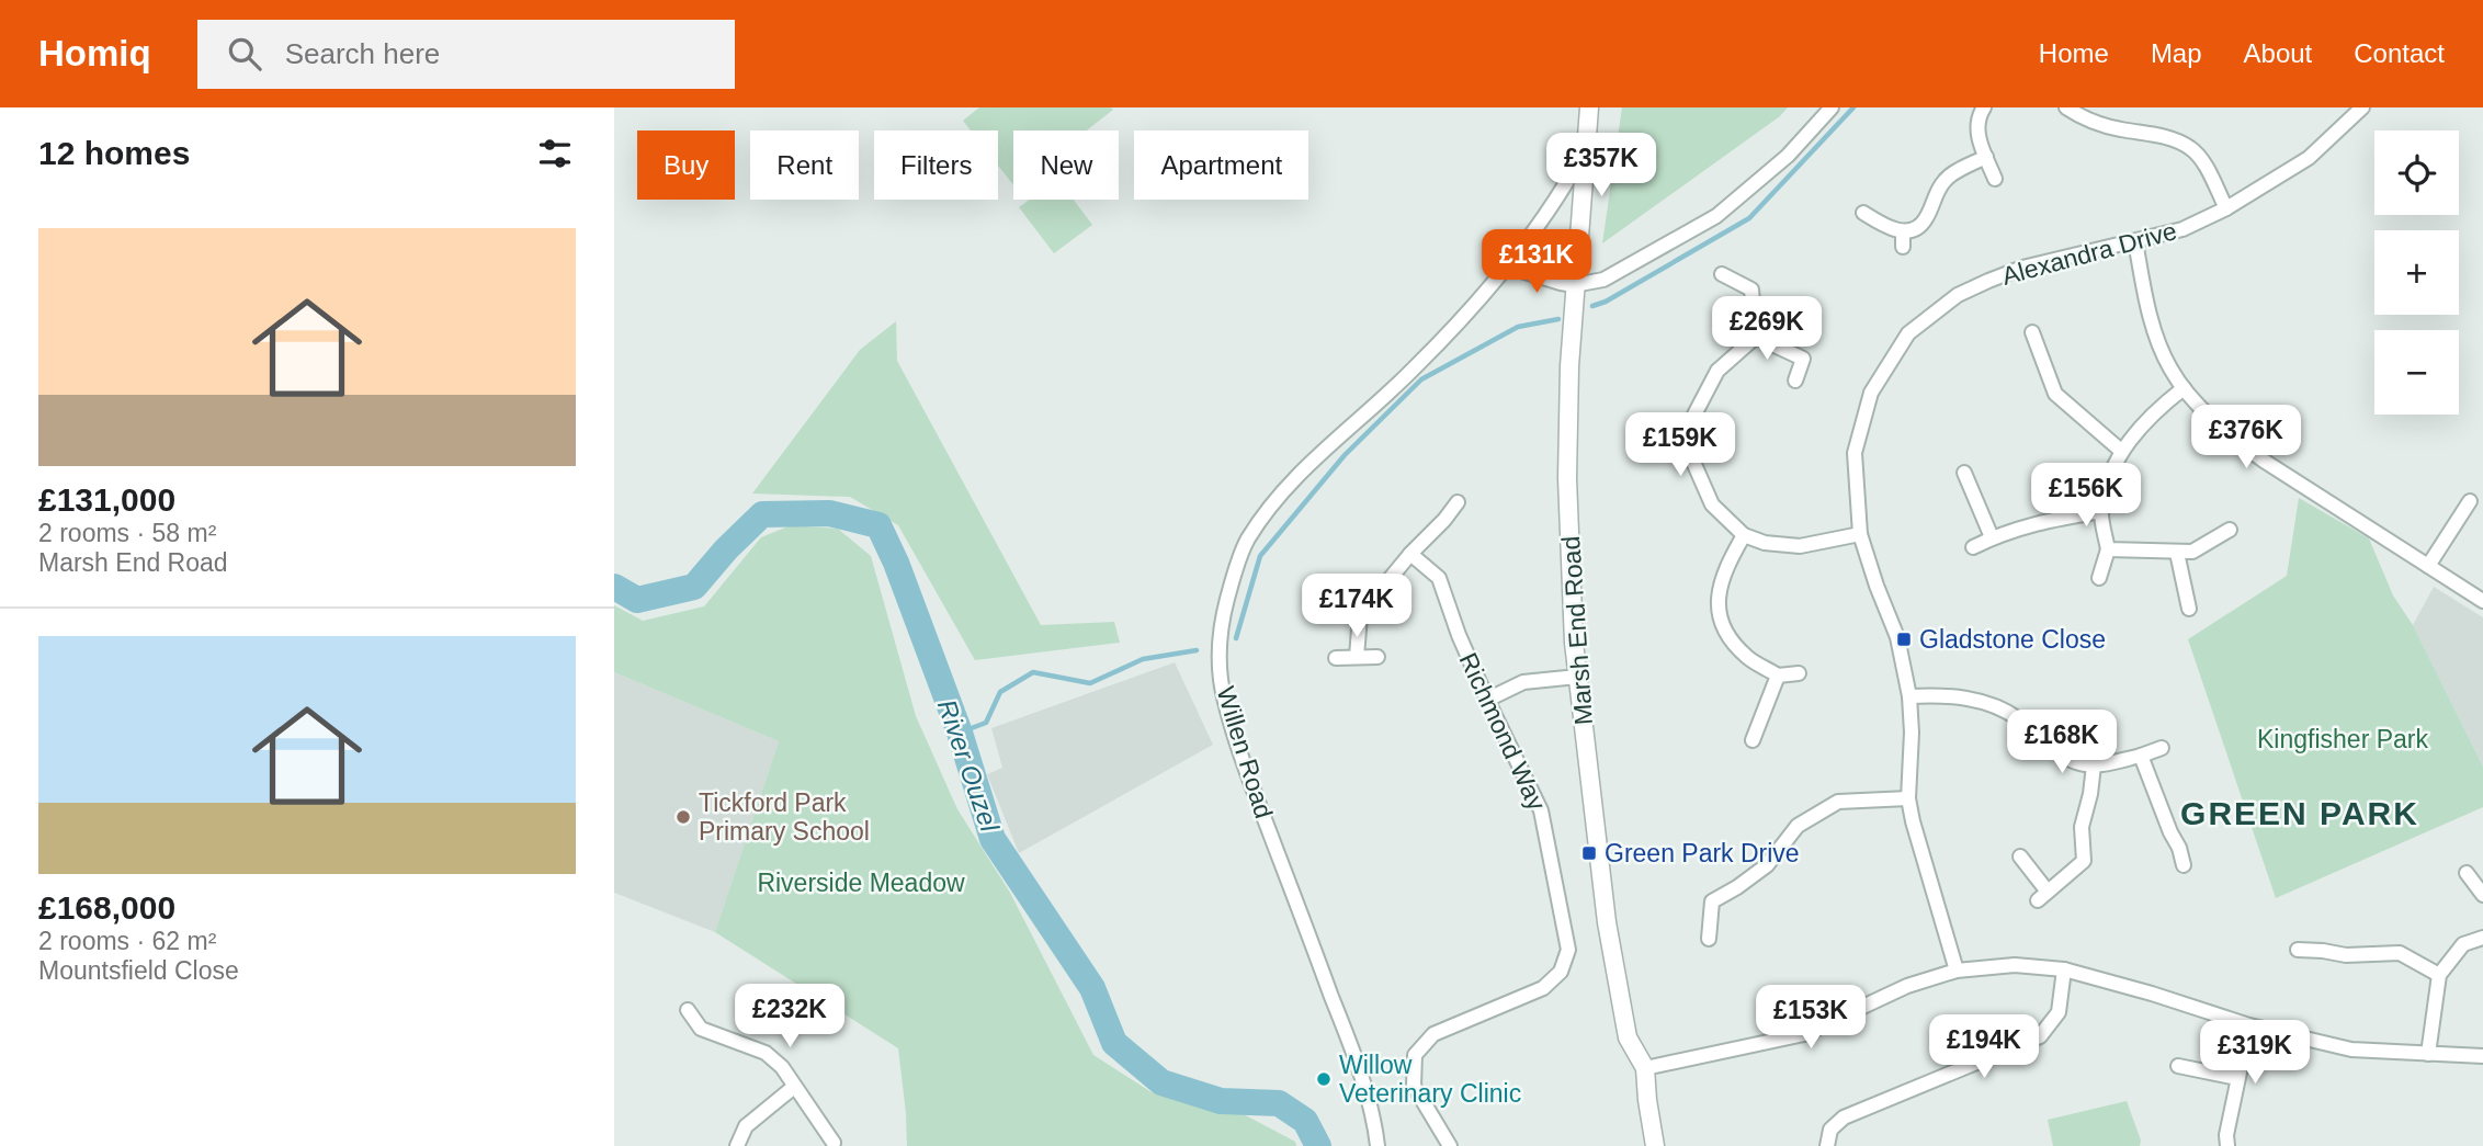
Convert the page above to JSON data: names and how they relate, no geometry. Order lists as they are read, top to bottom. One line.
{"streets":{"street":["Alexandra Drive","Marsh End Road","Richmond Way","Willen Road"]},"crossings":[["Marsh End Road","Willen Road"]],"districts":["GREEN PARK"],"water":["River Ouzel"],"parks":["Kingfisher Park","Riverside Meadow"],"places":{"transit":["Gladstone Close","Green Park Drive"],"other":["Tickford Park Primary School","Willow Veterinary Clinic"]},"page":{"header":"Homiq","search":"Search here","nav":["Home","Map","About","Contact"],"heading":"12 homes","map_buttons":["+","−"],"chip":["Buy","Rent","Filters","New","Apartment"],"price":["£357K","£131K","£269K","£376K","£159K","£156K","£174K","£168K","£232K","£153K","£194K","£319K"],"list":[{"name":"£131,000","note":"2 rooms · 58 m² · Marsh End Road"},{"name":"£168,000","note":"2 rooms · 62 m² · Mountsfield Close"}]}}
